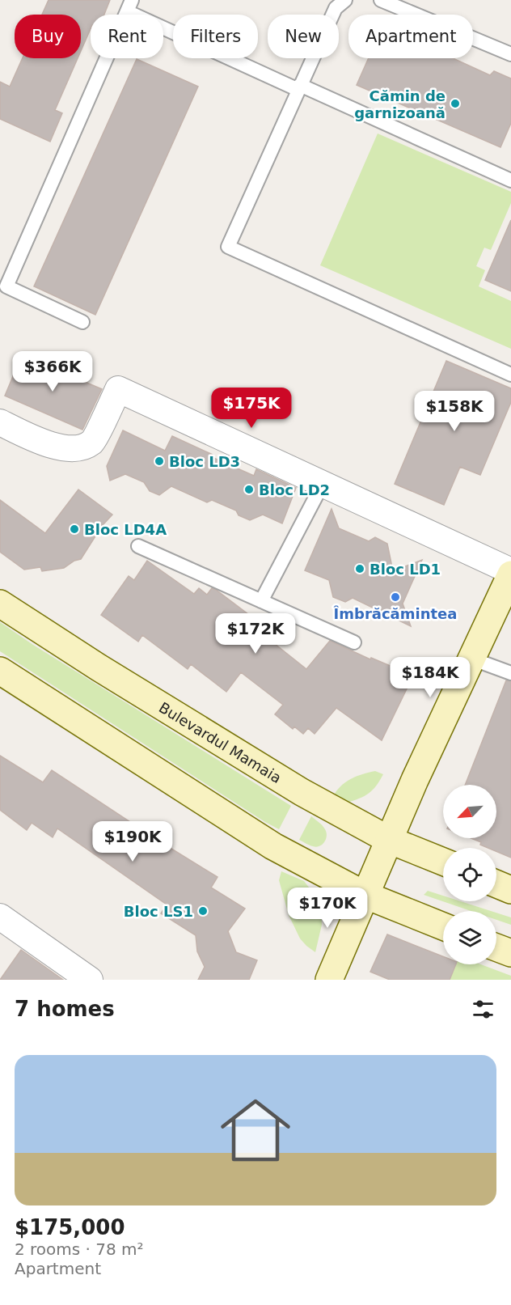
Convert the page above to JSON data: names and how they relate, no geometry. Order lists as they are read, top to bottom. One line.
{"streets":{"main road":["Bulevardul Mamaia"]},"places":["Cămin de garnizoană","Bloc LD3","Bloc LD2","Bloc LD4A","Bloc LD1","Îmbrăcămintea","Bloc LS1"],"north":"bottom left","page":{"chip":["Buy","Rent","Filters","New","Apartment"],"price":["$366K","$175K","$158K","$172K","$184K","$190K","$170K"],"heading":"7 homes","list":[{"name":"$175,000","note":"2 rooms · 78 m² · Apartment"}]}}
